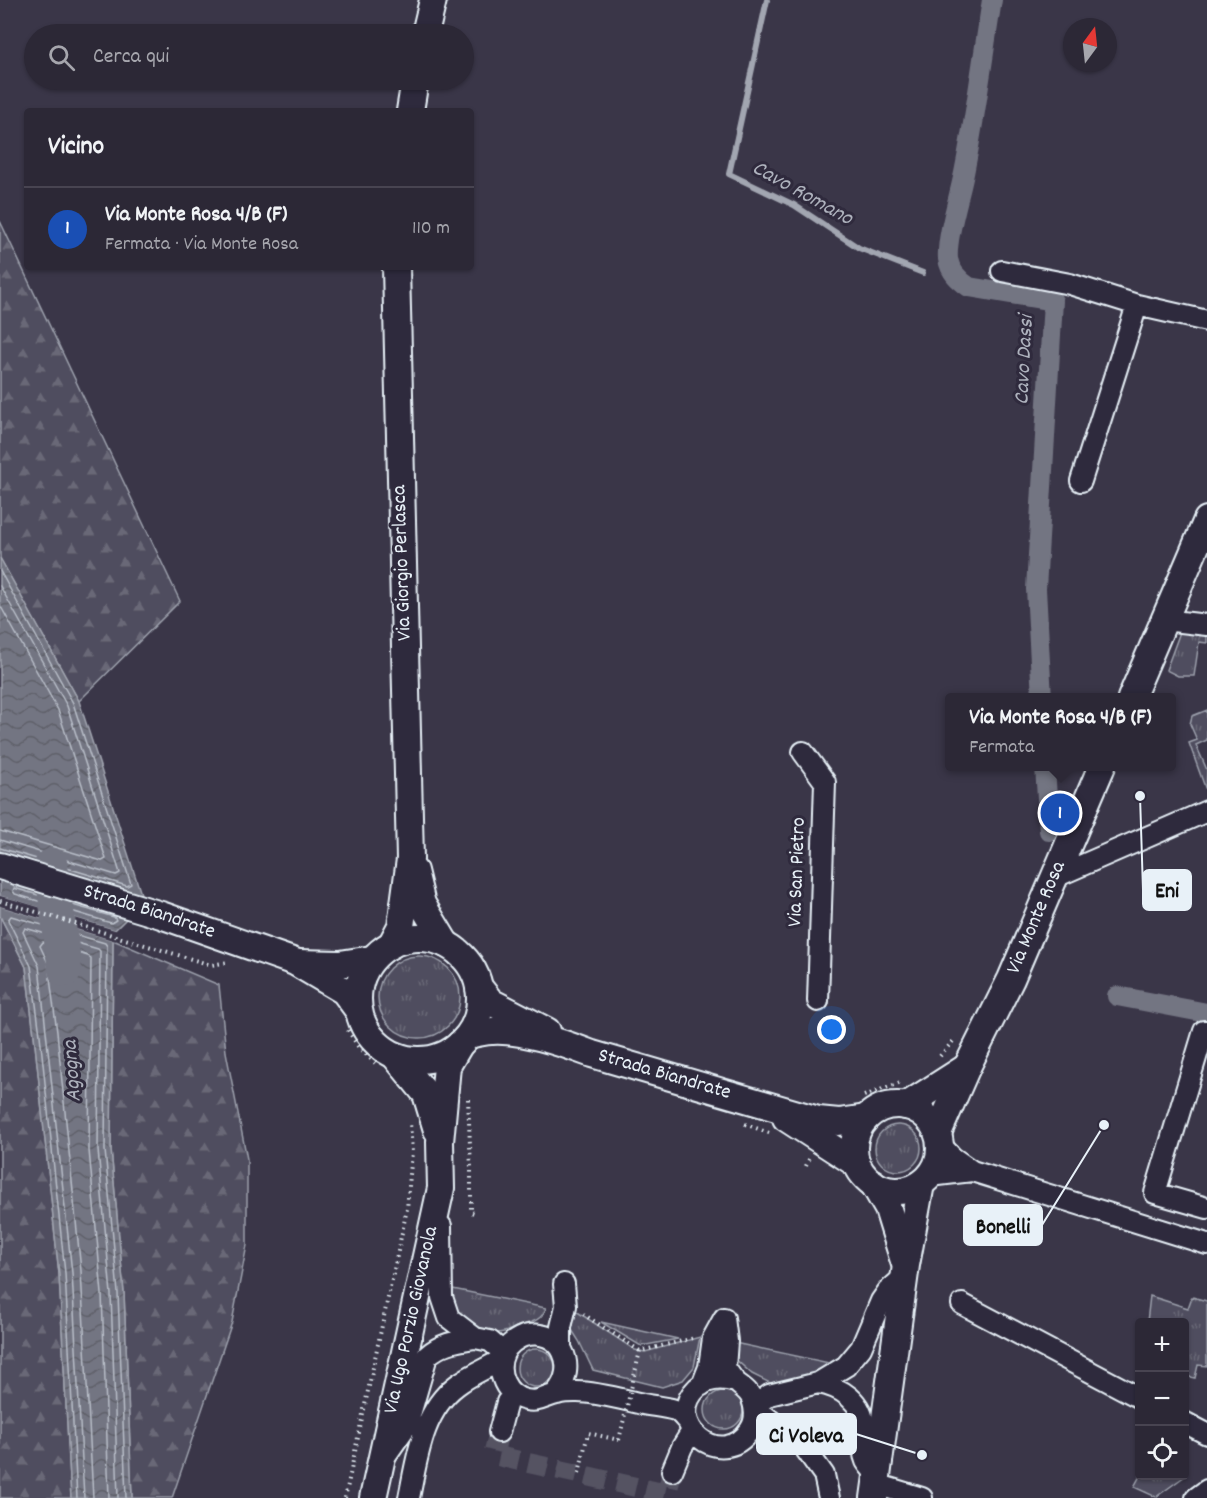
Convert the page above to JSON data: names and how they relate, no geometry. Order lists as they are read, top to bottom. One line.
{"streets":{"main road":["Via Giorgio Perlasca","Strada Biandrate","Via Monte Rosa","Via Ugo Porzio Giovanola"],"street":["Via San Pietro"]},"crossings":[["Via Giorgio Perlasca","Strada Biandrate"],["Via Giorgio Perlasca","Via Ugo Porzio Giovanola"],["Strada Biandrate","Via Monte Rosa"],["Strada Biandrate","Via Ugo Porzio Giovanola"]],"water":["Cavo Romano","Cavo Dassi","Agogna"],"places":["Eni","Bonelli","Ci Voleva"],"north":"top","page":{"search":"Cerca qui","heading":"Vicino","list":[{"mark":"1","name":"Via Monte Rosa 4/B (F)","note":"Fermata · Via Monte Rosa","value":"110 m"}],"popup":["Via Monte Rosa 4/B (F)","Fermata"],"pins":"1","map_buttons":["+","−"]}}
